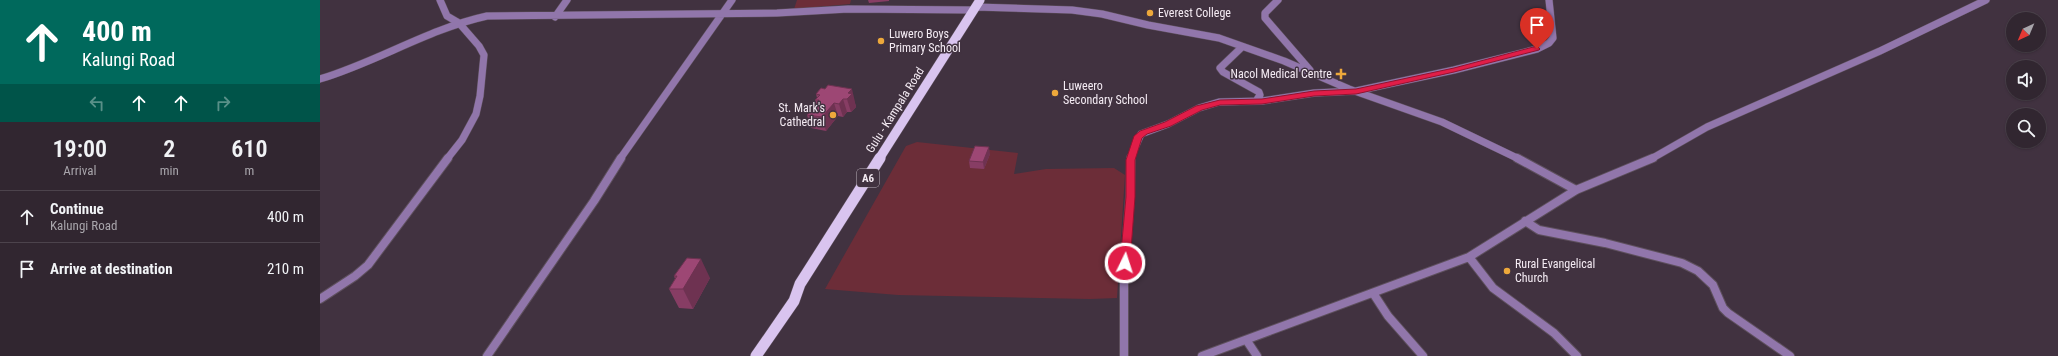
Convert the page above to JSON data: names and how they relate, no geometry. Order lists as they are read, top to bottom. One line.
{"streets":{"main road":["Gulu - Kampala Road","A6"]},"places":{"other":["Everest College","Luwero Boys Primary School","Luweero Secondary School","St. Mark's Cathedral","Rural Evangelical Church"],"health":["Nacol Medical Centre"]},"north":"bottom left","page":{"turn":["400 m","Kalungi Road"],"eta":["19:00","Arrival","2","min","610","m"],"list":[{"name":"Continue","note":"Kalungi Road","value":"400 m"},{"name":"Arrive at destination","value":"210 m"}]}}
